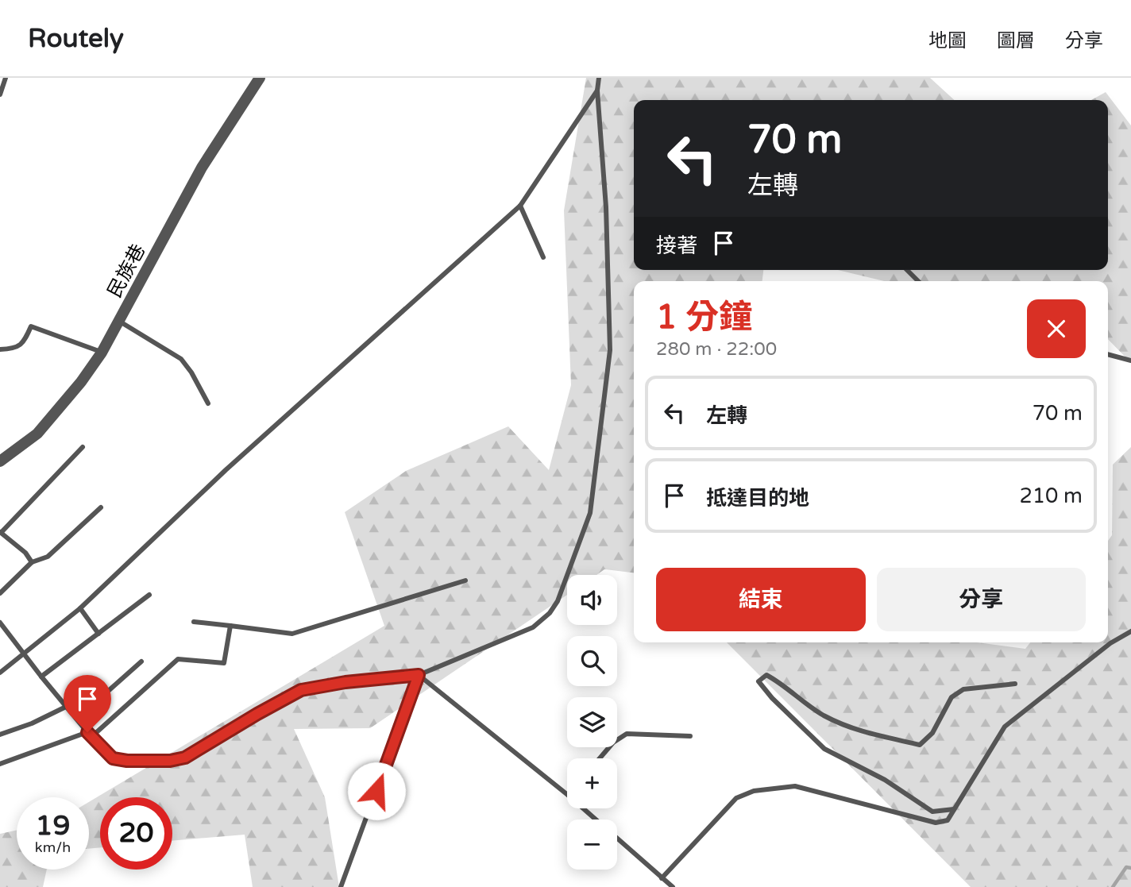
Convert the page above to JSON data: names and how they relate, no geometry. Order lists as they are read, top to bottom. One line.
{"streets":{"street":["民族巷"]},"page":{"header":"Routely","nav":["地圖","圖層","分享"],"turn":["70 m","左轉"],"then":"接著","heading":["1 分鐘","280 m · 22:00"],"list":[{"name":"左轉","value":"70 m"},{"name":"抵達目的地","value":"210 m"}],"buttons":["結束","分享"],"map_buttons":["+","−"],"speed":"19 km/h","limit":"20"}}
